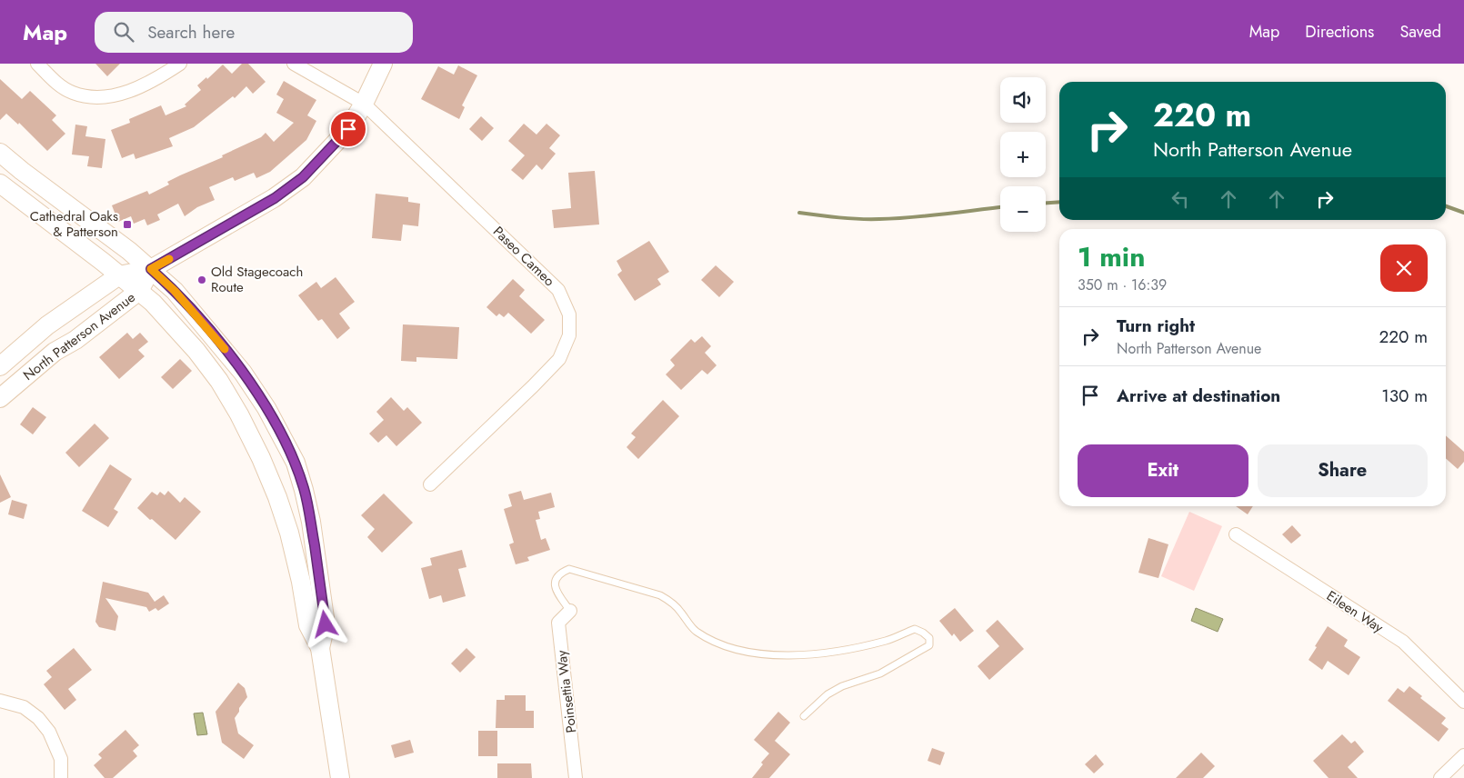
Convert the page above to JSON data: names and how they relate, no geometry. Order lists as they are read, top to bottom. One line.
{"streets":{"main road":["North Patterson Avenue"],"street":["Paseo Cameo","Eileen Way","Poinsettia Way"]},"crossings":[["Paseo Cameo","North Patterson Avenue"]],"places":{"transit":["Cathedral Oaks & Patterson"],"other":["Old Stagecoach Route"]},"page":{"header":"Map","search":"Search here","nav":["Map","Directions","Saved"],"map_buttons":["+","−"],"turn":["220 m","North Patterson Avenue"],"heading":["1 min","350 m · 16:39"],"list":[{"name":"Turn right","note":"North Patterson Avenue","value":"220 m"},{"name":"Arrive at destination","value":"130 m"}],"buttons":["Exit","Share"]}}
